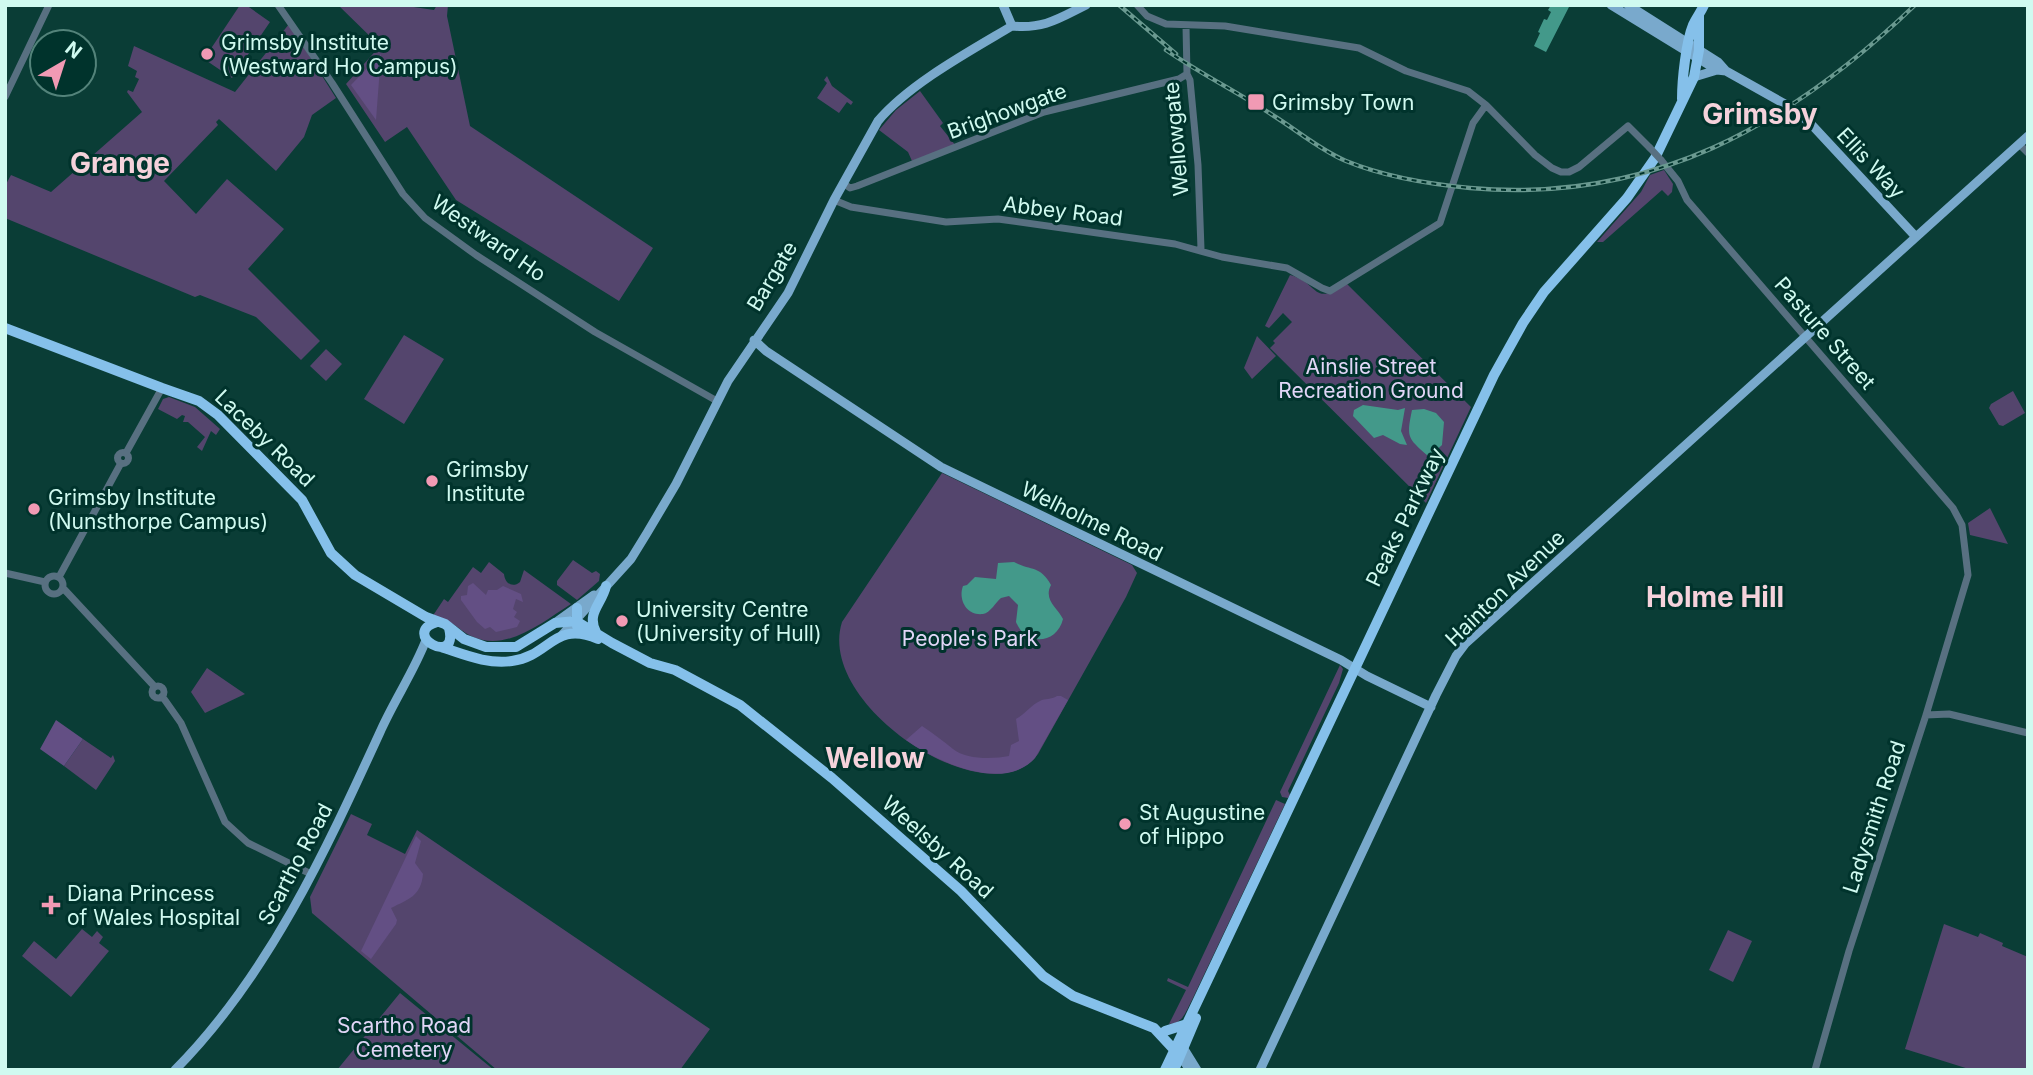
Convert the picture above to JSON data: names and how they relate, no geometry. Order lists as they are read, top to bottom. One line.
{"streets":{"highway":["Bargate","Laceby Road","Peaks Parkway","Weelsby Road"],"main road":["Ellis Way","Welholme Road","Hainton Avenue","Scartho Road"],"street":["Brighowgate","Wellowgate","Abbey Road","Westward Ho","Pasture Street","Ladysmith Road"]},"crossings":[["Brighowgate","Wellowgate"],["Brighowgate","Bargate"],["Wellowgate","Abbey Road"],["Ellis Way","Peaks Parkway"],["Ellis Way","Hainton Avenue"],["Abbey Road","Bargate"],["Abbey Road","Pasture Street"],["Westward Ho","Bargate"],["Bargate","Laceby Road"],["Bargate","Welholme Road"],["Bargate","Weelsby Road"],["Bargate","Scartho Road"],["Pasture Street","Hainton Avenue"],["Pasture Street","Ladysmith Road"],["Laceby Road","Scartho Road"],["Peaks Parkway","Welholme Road"],["Peaks Parkway","Weelsby Road"],["Welholme Road","Hainton Avenue"]],"districts":["Grimsby","Grange","Holme Hill","Wellow"],"parks":["Ainslie Street Recreation Ground","People's Park","Scartho Road Cemetery"],"places":{"other":["Grimsby Institute (Westward Ho Campus)","Grimsby Institute","Grimsby Institute (Nunsthorpe Campus)","University Centre (University of Hull)","St Augustine of Hippo"],"transit":["Grimsby Town"],"health":["Diana Princess of Wales Hospital"]},"north":"top right"}
